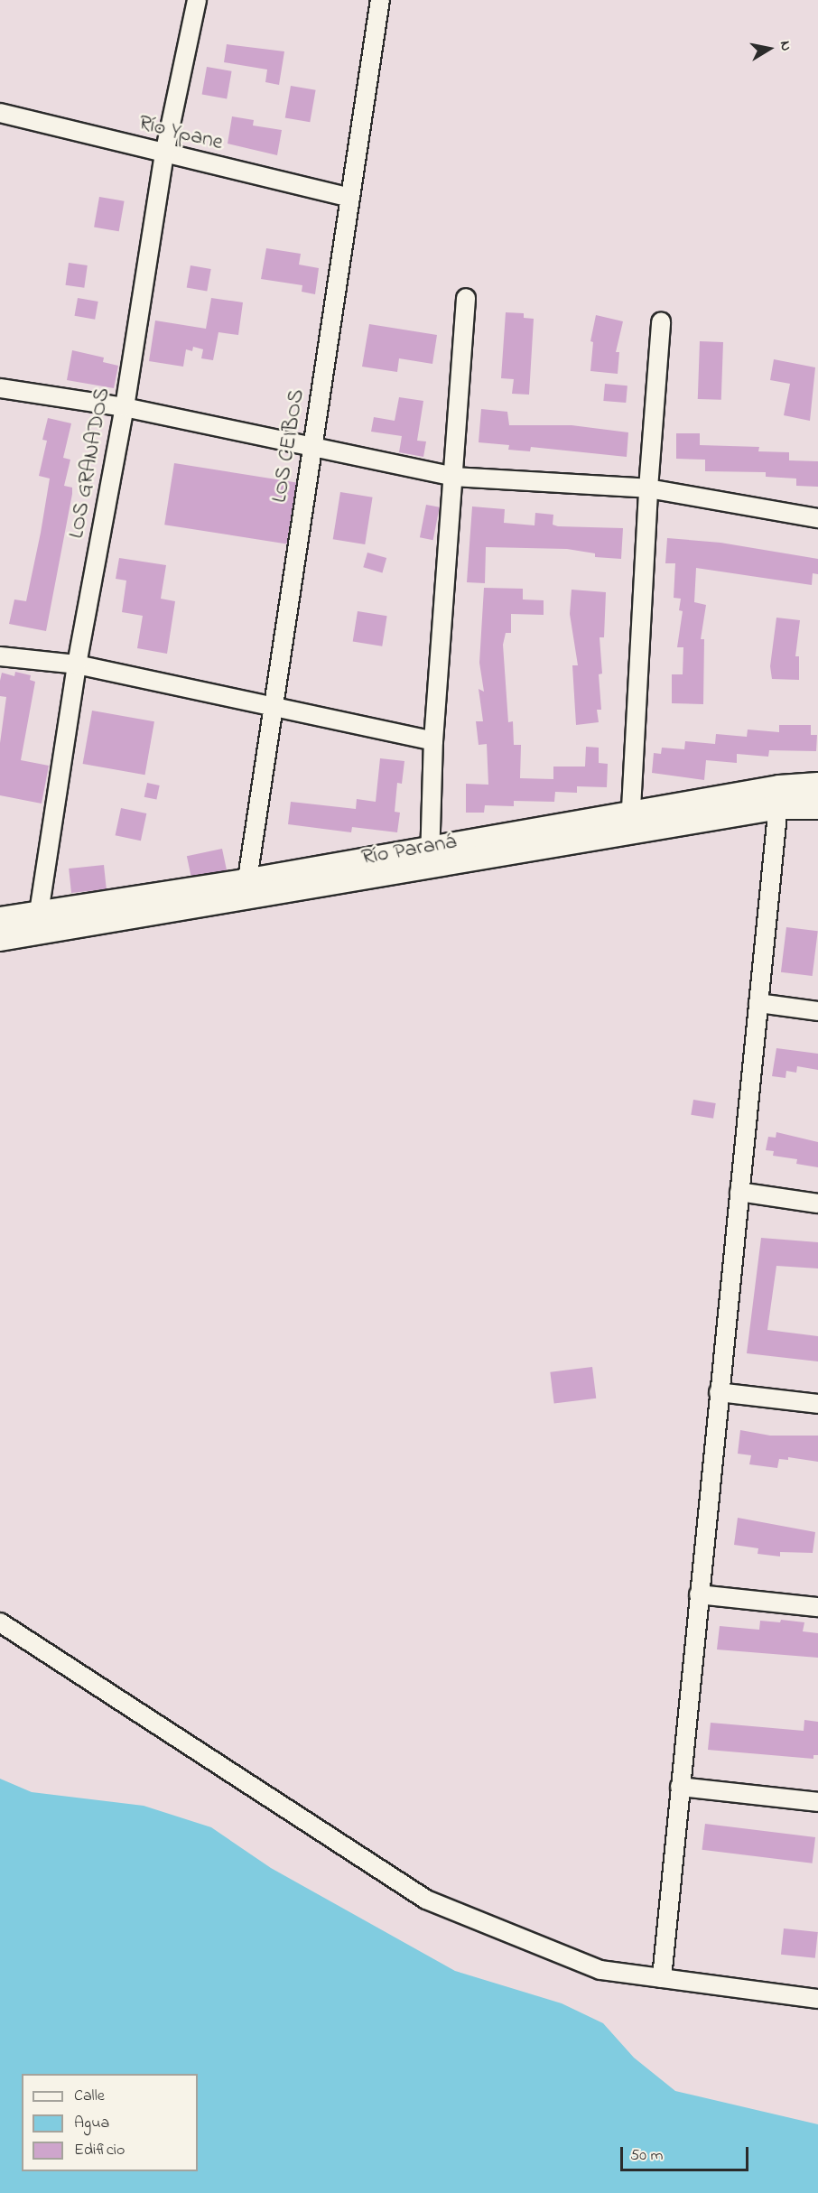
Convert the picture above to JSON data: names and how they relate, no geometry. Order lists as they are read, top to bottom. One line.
{"streets":{"street":["Río Ypane","LOS CEIBOS","LOS GRANADOS","Río Paraná"]},"crossings":[["Río Ypane","LOS CEIBOS"],["Río Ypane","LOS GRANADOS"],["LOS CEIBOS","Río Paraná"],["LOS GRANADOS","Río Paraná"]],"legend":["Calle","Agua","Edificio"],"scale_bar":"50 m","north":"right"}
